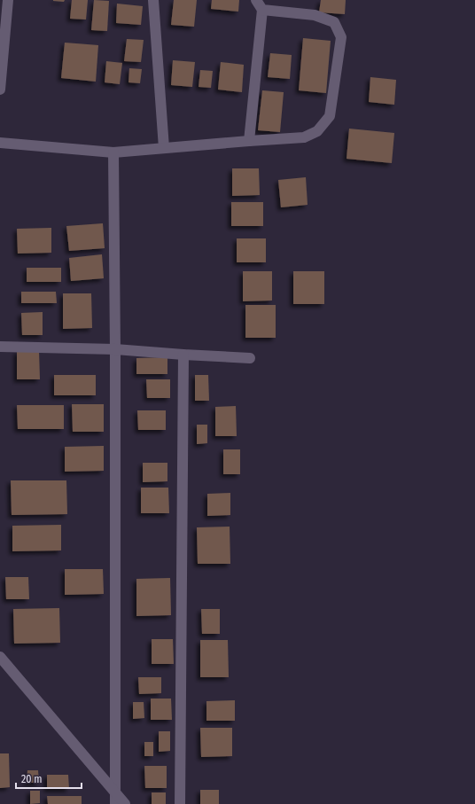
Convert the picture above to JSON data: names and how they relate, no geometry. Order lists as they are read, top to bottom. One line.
{"scale_bar":"20 m"}
